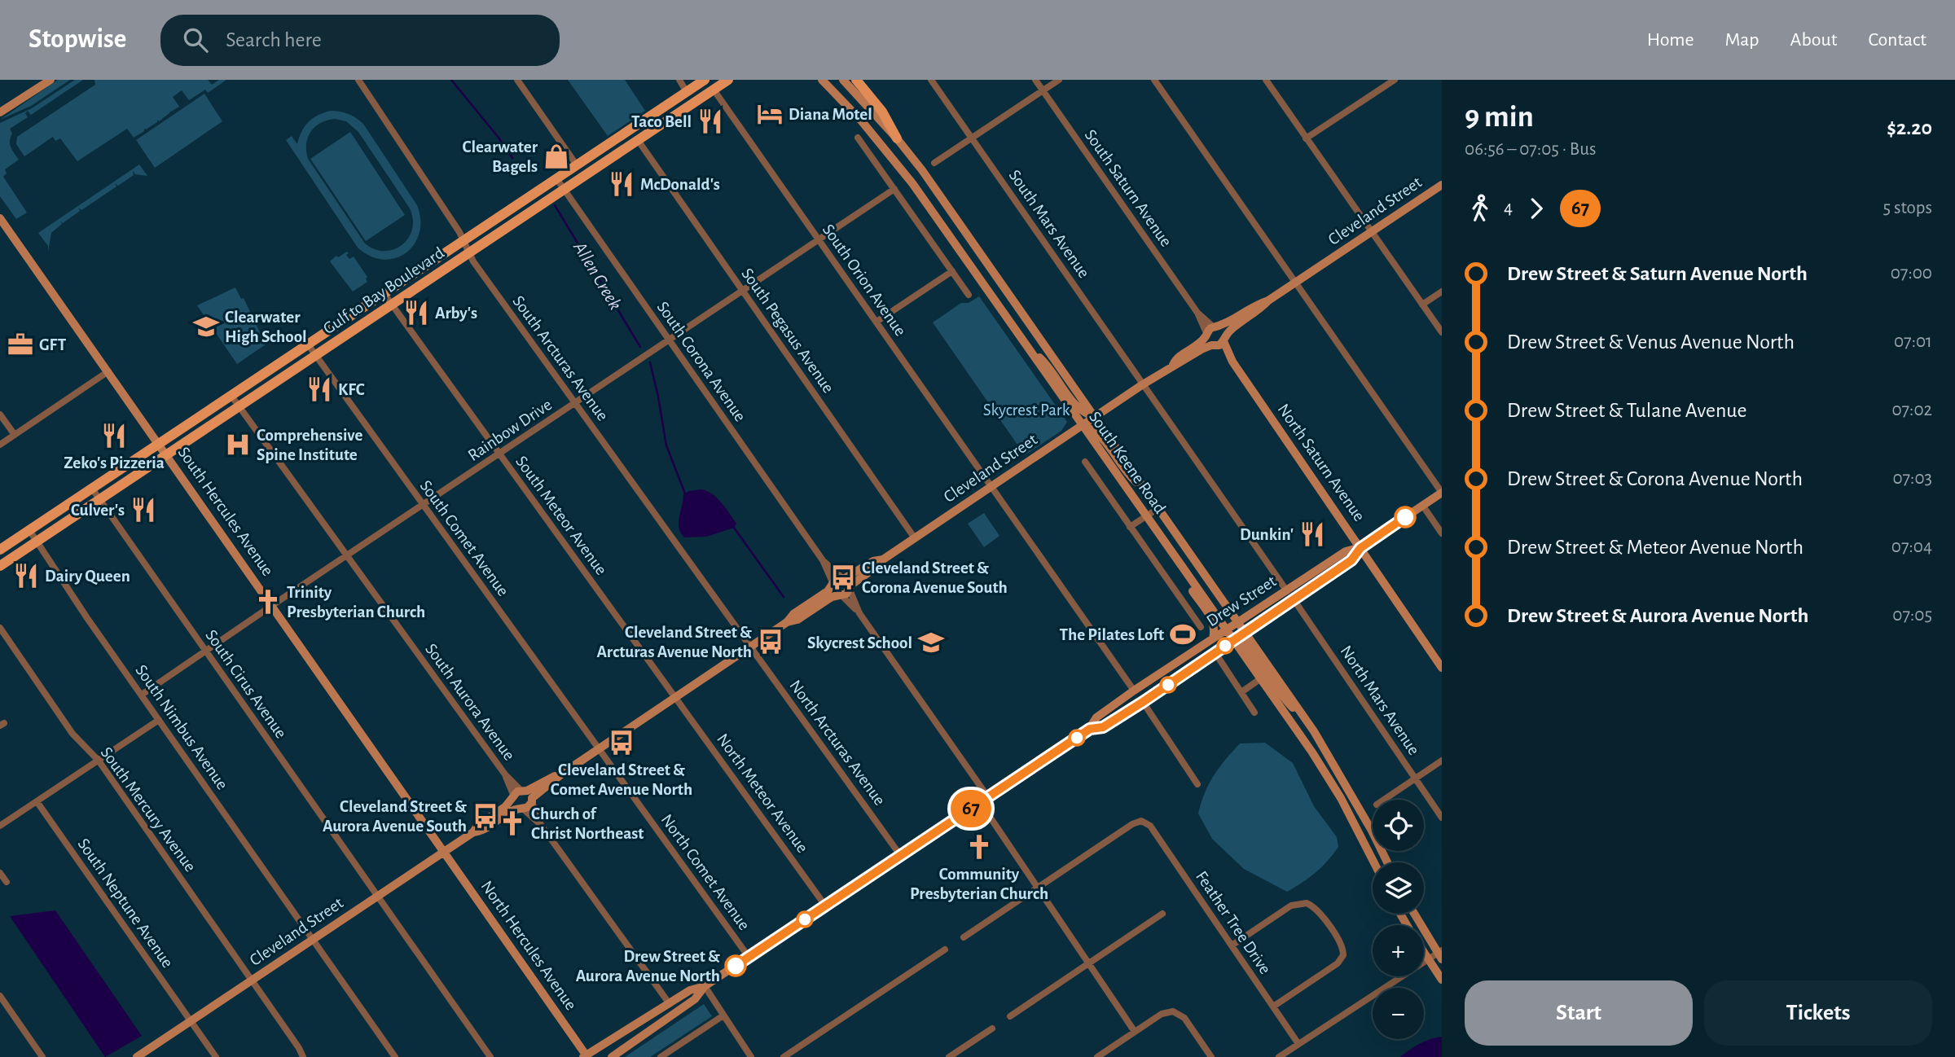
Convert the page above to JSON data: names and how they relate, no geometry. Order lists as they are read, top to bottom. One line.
{"streets":{"main road":["Cleveland Street","Gulf to Bay Boulevard","South Keene Road","North Saturn Avenue","South Hercules Avenue","Drew Street","North Hercules Avenue"],"street":["South Saturn Avenue","South Mars Avenue","South Orion Avenue","South Pegasus Avenue","South Arcturas Avenue","South Corona Avenue","Rainbow Drive","South Meteor Avenue","South Comet Avenue","South Cirus Avenue","North Mars Avenue","South Aurora Avenue","South Nimbus Avenue","North Arcturas Avenue","North Meteor Avenue","South Mercury Avenue","North Comet Avenue","South Neptune Avenue","Feather Tree Drive"]},"crossings":[["South Saturn Avenue","Cleveland Street"],["Cleveland Street","South Mars Avenue"],["Cleveland Street","South Orion Avenue"],["Cleveland Street","South Pegasus Avenue"],["Cleveland Street","South Arcturas Avenue"],["Cleveland Street","South Corona Avenue"],["Cleveland Street","South Keene Road"],["Cleveland Street","North Saturn Avenue"],["Cleveland Street","South Hercules Avenue"],["Cleveland Street","South Meteor Avenue"],["Cleveland Street","South Comet Avenue"],["Cleveland Street","South Cirus Avenue"],["Cleveland Street","South Aurora Avenue"],["Cleveland Street","South Nimbus Avenue"],["Cleveland Street","North Arcturas Avenue"],["Cleveland Street","North Meteor Avenue"],["Cleveland Street","South Mercury Avenue"],["Cleveland Street","North Comet Avenue"],["Cleveland Street","South Neptune Avenue"],["Cleveland Street","North Hercules Avenue"],["South Orion Avenue","Gulf to Bay Boulevard"],["South Orion Avenue","Rainbow Drive"],["South Orion Avenue","Drew Street"],["Gulf to Bay Boulevard","South Pegasus Avenue"],["Gulf to Bay Boulevard","South Arcturas Avenue"],["Gulf to Bay Boulevard","South Corona Avenue"],["Gulf to Bay Boulevard","South Hercules Avenue"],["Gulf to Bay Boulevard","South Meteor Avenue"],["Gulf to Bay Boulevard","South Comet Avenue"],["Gulf to Bay Boulevard","South Cirus Avenue"],["Gulf to Bay Boulevard","South Aurora Avenue"],["Gulf to Bay Boulevard","South Nimbus Avenue"],["South Pegasus Avenue","Rainbow Drive"],["South Arcturas Avenue","Rainbow Drive"],["South Arcturas Avenue","North Arcturas Avenue"],["South Corona Avenue","Rainbow Drive"],["Rainbow Drive","South Hercules Avenue"],["Rainbow Drive","South Meteor Avenue"],["Rainbow Drive","South Comet Avenue"],["Rainbow Drive","South Cirus Avenue"],["Rainbow Drive","South Aurora Avenue"],["Rainbow Drive","South Nimbus Avenue"],["South Keene Road","Drew Street"],["North Saturn Avenue","Drew Street"],["South Hercules Avenue","North Hercules Avenue"],["South Meteor Avenue","North Meteor Avenue"],["South Comet Avenue","North Comet Avenue"],["Drew Street","North Mars Avenue"],["Drew Street","North Arcturas Avenue"],["Drew Street","North Meteor Avenue"],["Drew Street","North Comet Avenue"],["Drew Street","North Hercules Avenue"]],"water":["Allen Creek"],"parks":["Skycrest Park"],"places":{"hotel":["Diana Motel"],"restaurant":["Taco Bell","McDonald's","Arby's","KFC","Zeko's Pizzeria","Culver's","Dunkin'","Dairy Queen"],"shop":["Clearwater Bagels"],"school or university":["Clearwater High School","Skycrest School"],"office":["GFT"],"hospital":["Comprehensive Spine Institute"],"bus stop":["Cleveland Street & Corona Avenue South","Cleveland Street & Arcturas Avenue North","Cleveland Street & Comet Avenue North","Cleveland Street & Aurora Avenue South"],"church":["Trinity Presbyterian Church","Church of Christ Northeast","Community Presbyterian Church"],"sports":["The Pilates Loft"],"other":["Drew Street & Aurora Avenue North"]},"lines":["bus line 67"],"page":{"header":"Stopwise","search":"Search here","nav":["Home","Map","About","Contact"],"on_map":"67","heading":["9 min","06:56 – 07:05 · Bus","$2.20"],"legs":["4","67","5 stops"],"list":[{"name":"Drew Street & Saturn Avenue North","value":"07:00"},{"name":"Drew Street & Venus Avenue North","value":"07:01"},{"name":"Drew Street & Tulane Avenue","value":"07:02"},{"name":"Drew Street & Corona Avenue North","value":"07:03"},{"name":"Drew Street & Meteor Avenue North","value":"07:04"},{"name":"Drew Street & Aurora Avenue North","value":"07:05"}],"map_buttons":["+","−"],"buttons":["Start","Tickets"]}}
